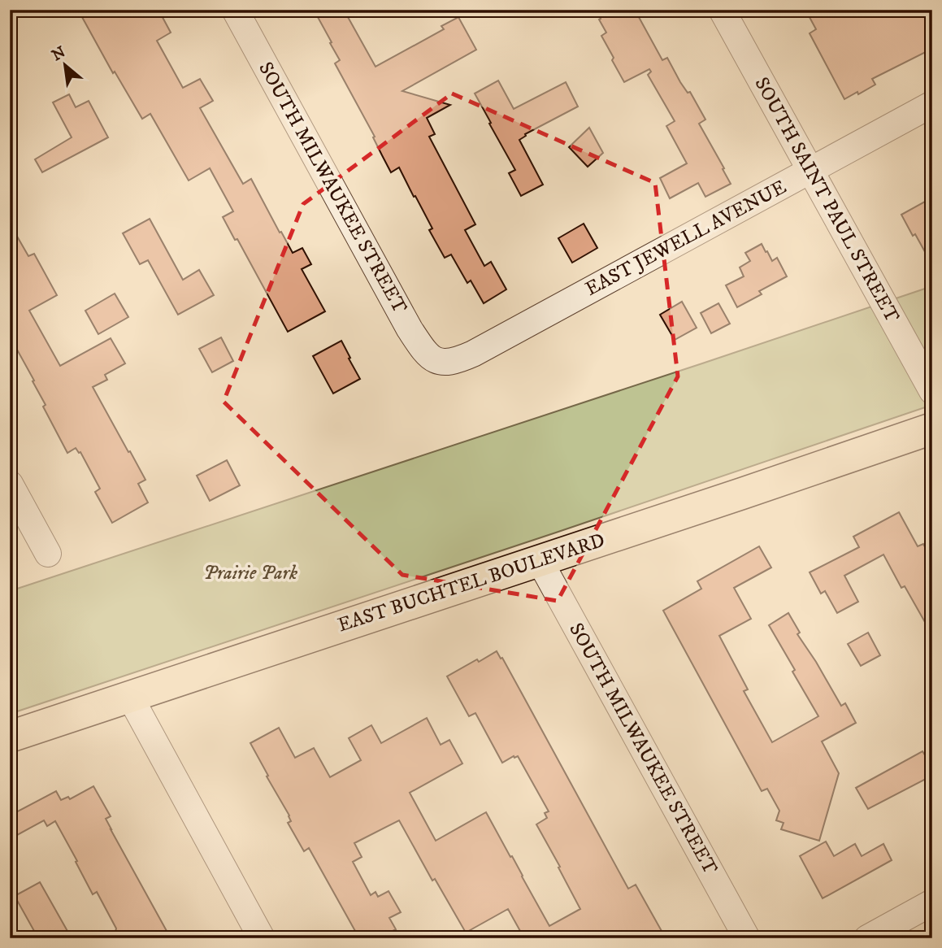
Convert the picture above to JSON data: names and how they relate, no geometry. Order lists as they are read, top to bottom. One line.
{"streets":{"main road":["EAST BUCHTEL BOULEVARD"],"street":["SOUTH MILWAUKEE STREET","SOUTH SAINT PAUL STREET","EAST JEWELL AVENUE"]},"crossings":[["SOUTH MILWAUKEE STREET","EAST JEWELL AVENUE"],["SOUTH MILWAUKEE STREET","EAST BUCHTEL BOULEVARD"],["SOUTH SAINT PAUL STREET","EAST JEWELL AVENUE"]],"parks":["Prairie Park"],"north":"top left"}
